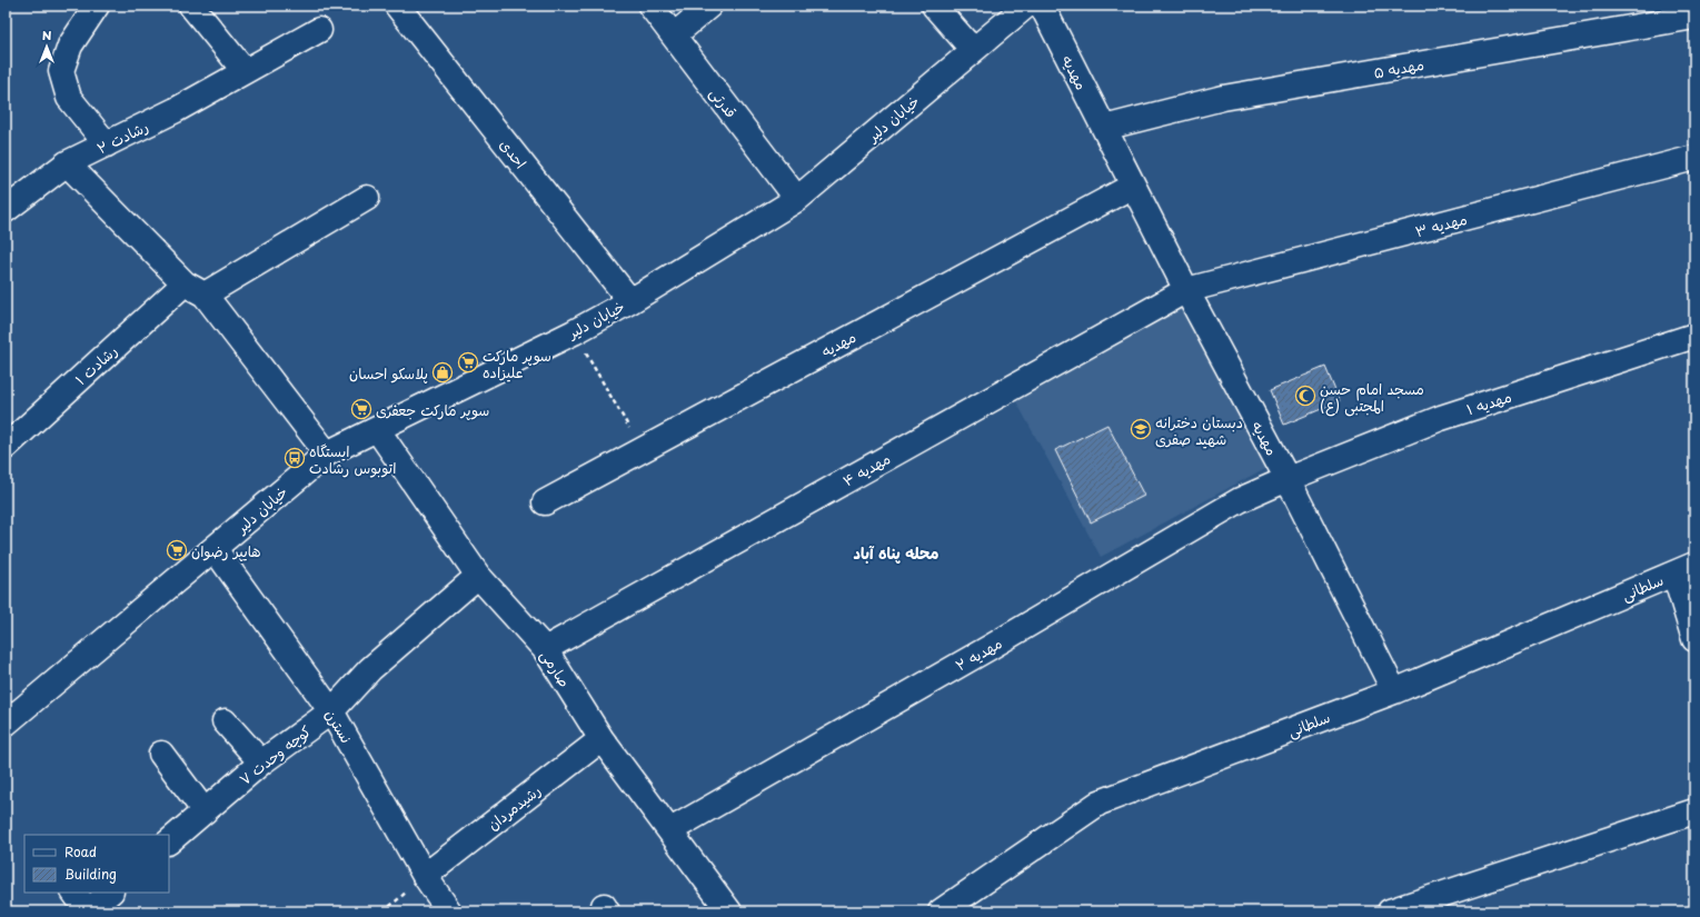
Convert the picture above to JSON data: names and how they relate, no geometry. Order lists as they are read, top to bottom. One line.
{"streets":{"street":["مهدیه ۵","مهدیه","قدرتی","خیابان دلیر","رشادت ۲","احدی","مهدیه ۳","رشادت ۱","مهدیه ۱","مهدیه ۴","سلطانی","مهدیه ۲","صارمی","نسترن","کوچه وحدت ۷","رشیدمردان"]},"crossings":[["مهدیه ۵","مهدیه"],["مهدیه","مهدیه ۳"],["مهدیه","مهدیه ۱"],["مهدیه","مهدیه ۴"],["مهدیه","سلطانی"],["مهدیه","مهدیه ۲"],["قدرتی","خیابان دلیر"],["خیابان دلیر","احدی"],["خیابان دلیر","صارمی"],["خیابان دلیر","نسترن"],["مهدیه ۳","مهدیه ۴"],["مهدیه ۱","مهدیه ۲"],["مهدیه ۴","صارمی"],["مهدیه ۲","صارمی"],["صارمی","کوچه وحدت ۷"],["صارمی","رشیدمردان"],["نسترن","کوچه وحدت ۷"],["نسترن","رشیدمردان"]],"districts":["محله پناه آباد"],"places":{"supermarket":["سوپر مارکت علیزاده","سوپر مارکت جعفری","هایپر رضوان"],"shop":["پلاسکو احسان"],"mosque":["مسجد امام حسن المجتبی (ع)"],"school or university":["دبستان دخترانه شهید صفری"],"bus stop":["ایستگاه اتوبوس رشادت"]},"legend":["Road","Building"],"north":"top"}
